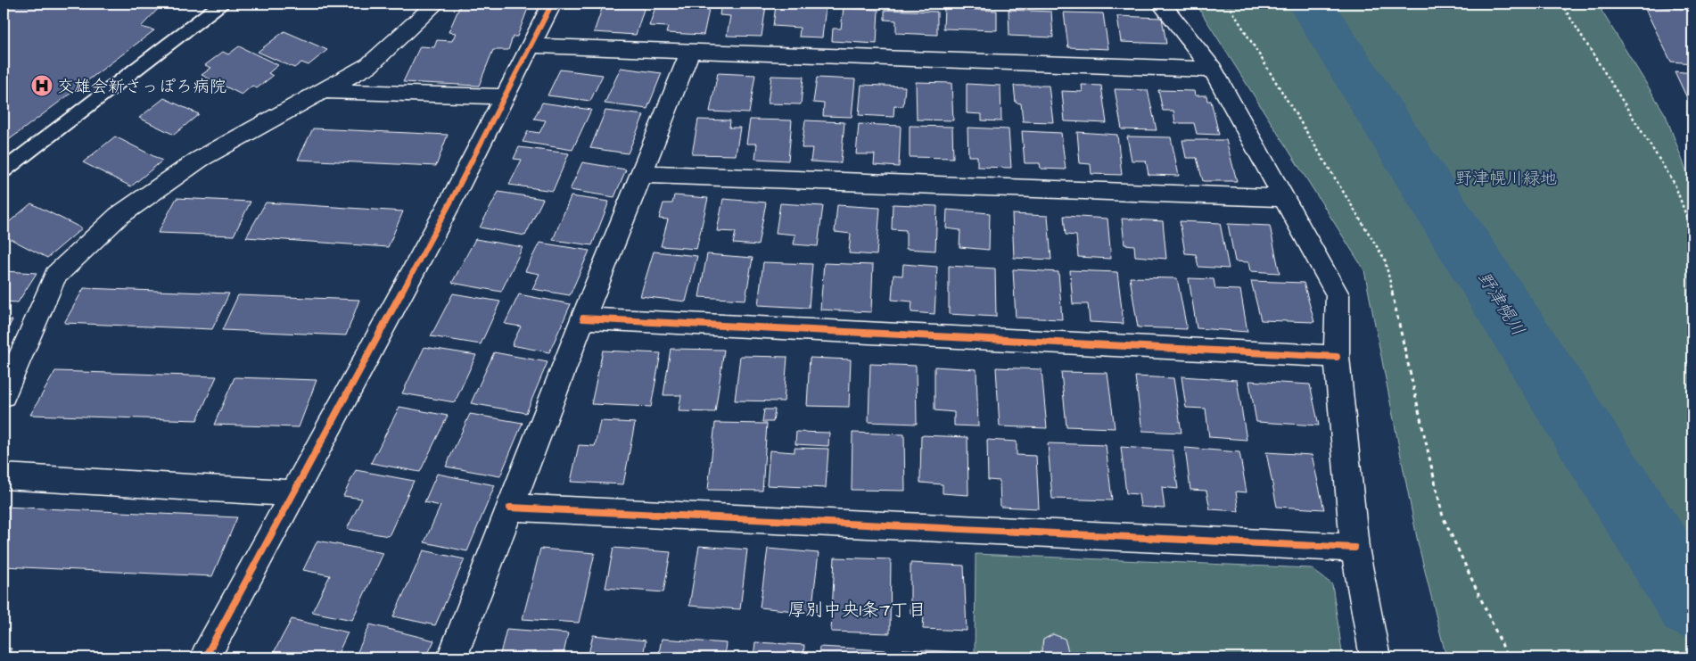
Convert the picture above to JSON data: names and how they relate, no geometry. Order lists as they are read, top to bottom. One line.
{"districts":["厚別中央1条7丁目"],"water":["野津幌川"],"parks":["野津幌川緑地"],"places":{"hospital":["交雄会新さっぽろ病院"]}}
